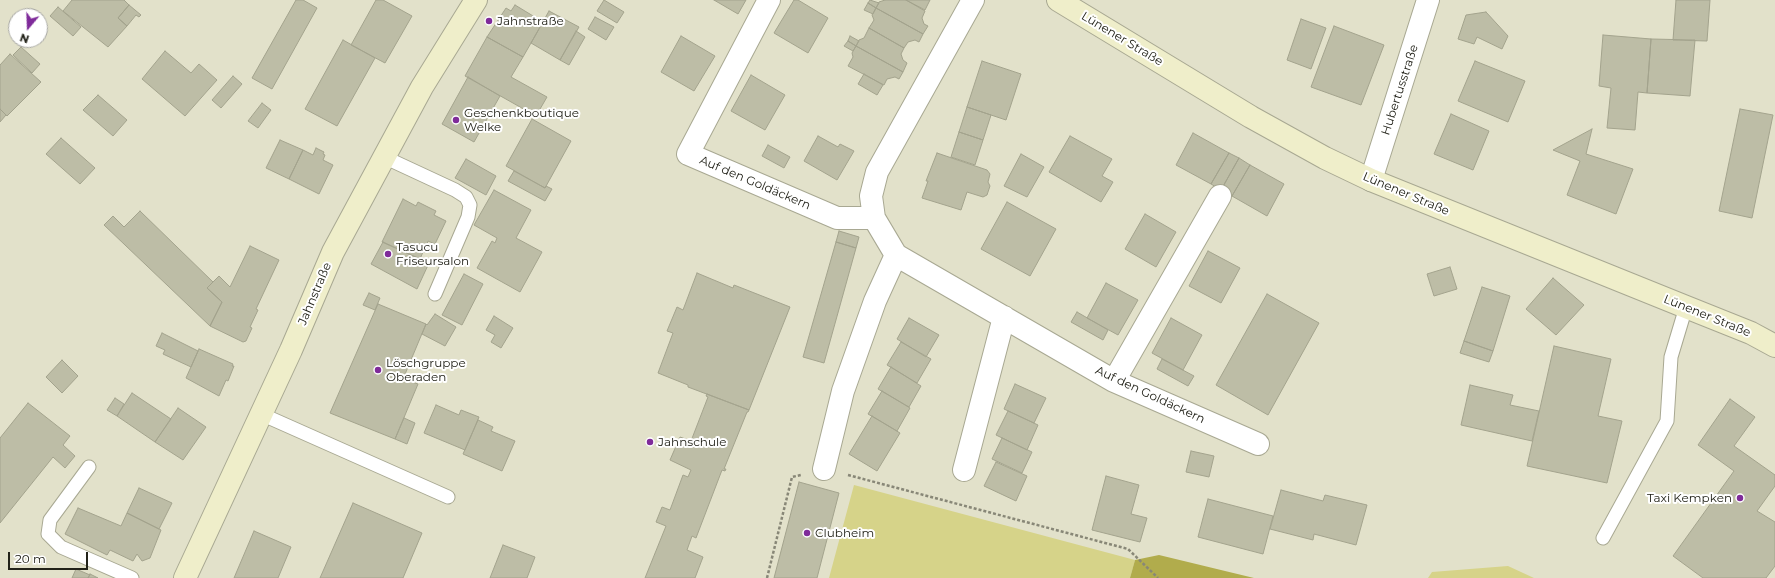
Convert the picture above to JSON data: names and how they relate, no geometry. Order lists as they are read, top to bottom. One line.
{"streets":{"main road":["Lünener Straße","Jahnstraße"],"street":["Hubertusstraße","Auf den Goldäckern"]},"crossings":[["Lünener Straße","Hubertusstraße"]],"places":["Jahnstraße","Geschenkboutique Welke","Tasucu Friseursalon","Löschgruppe Oberaden","Jahnschule","Taxi Kempken","Clubheim"],"scale_bar":"20 m","north":"bottom"}
